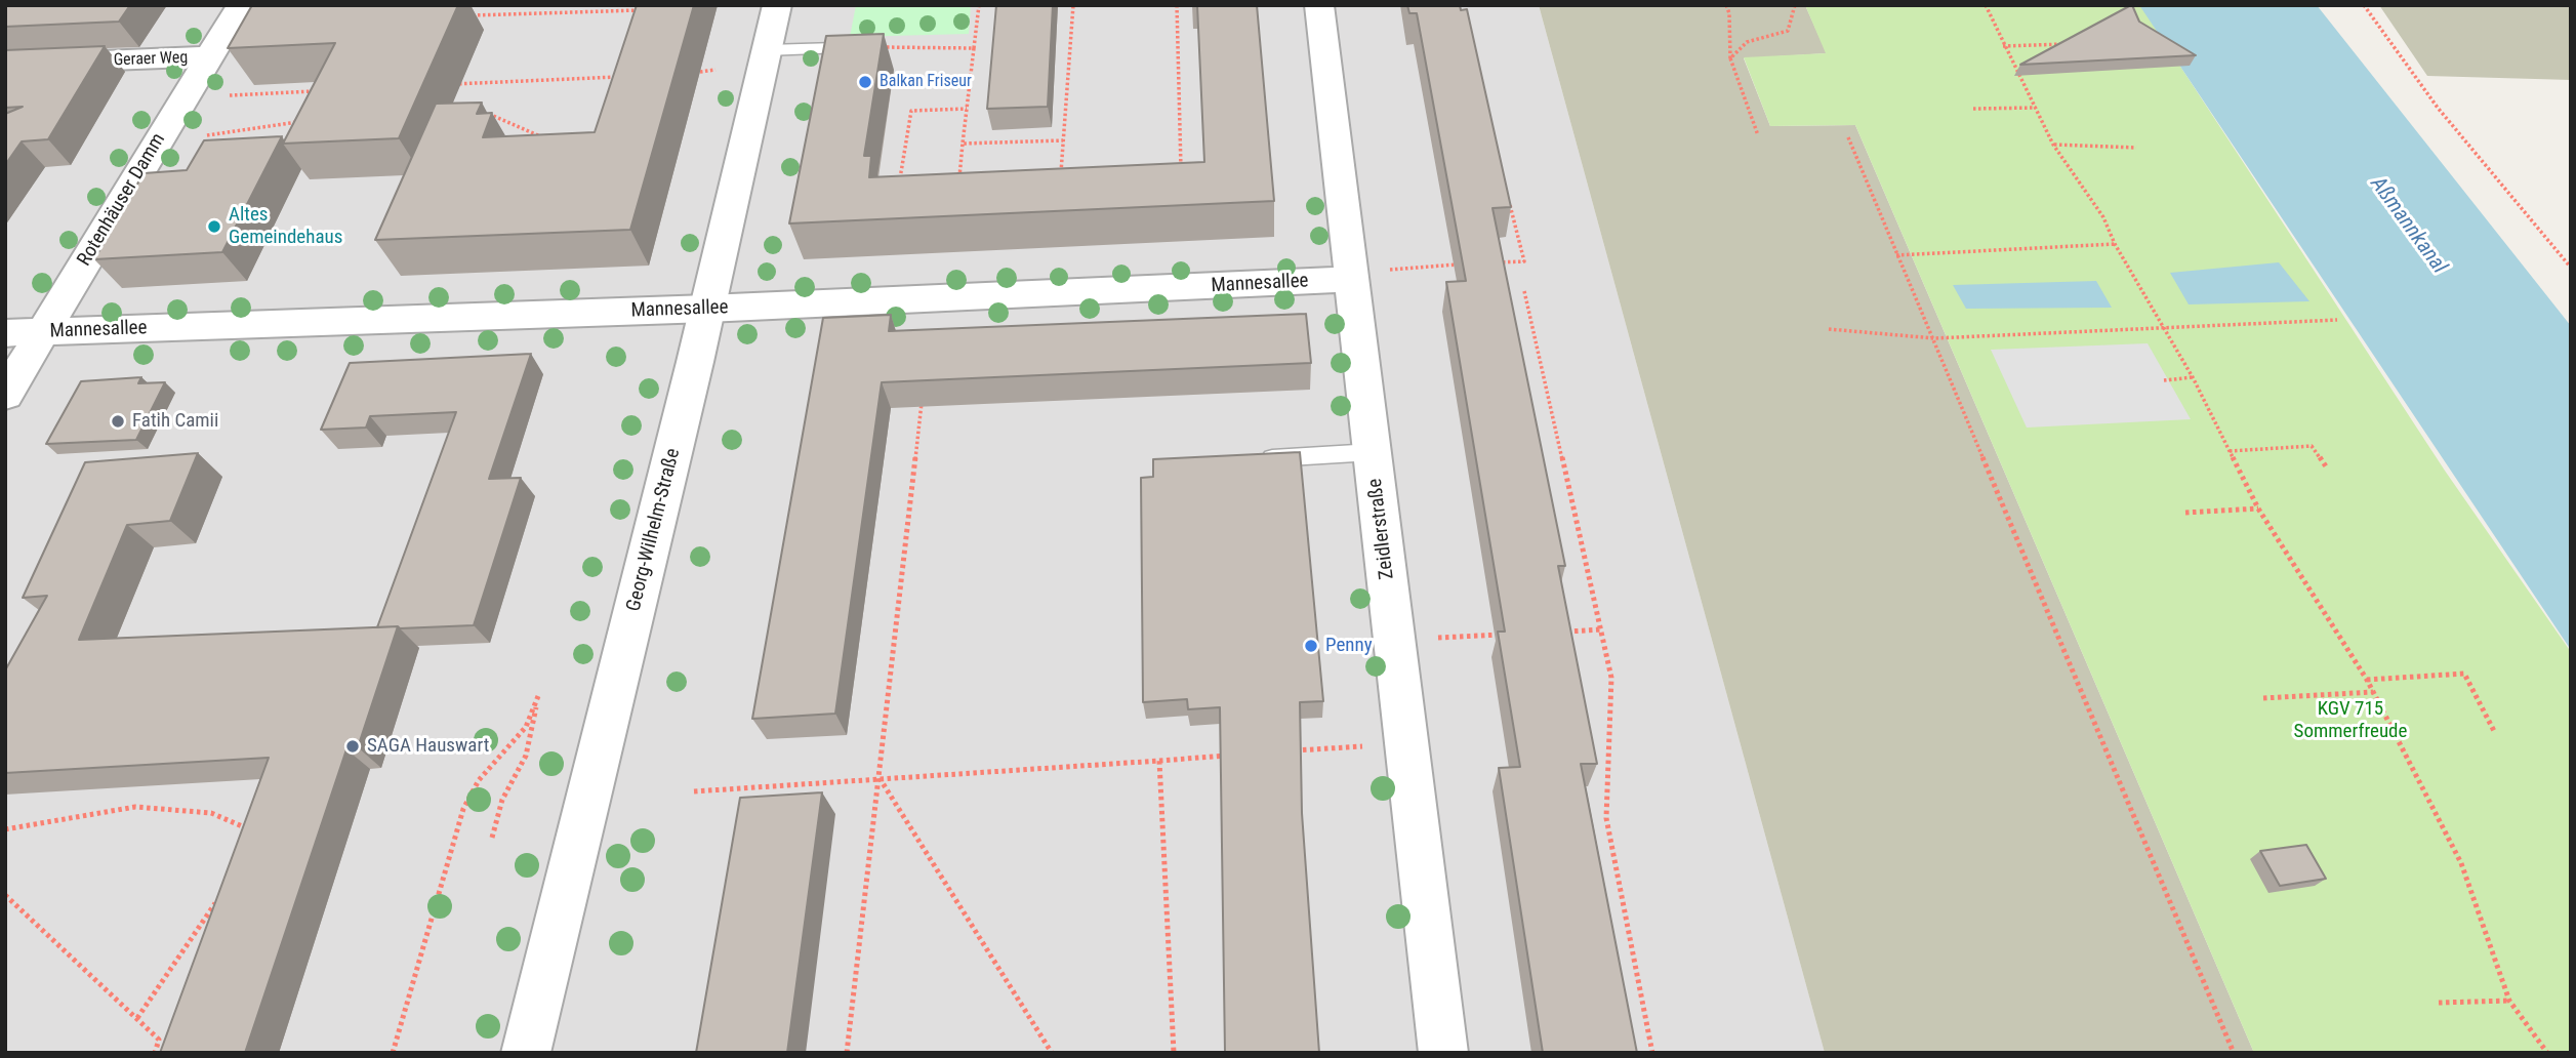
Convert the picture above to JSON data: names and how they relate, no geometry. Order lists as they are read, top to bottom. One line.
{"streets":{"street":["Geraer Weg","Rotenhäuser Damm","Mannesallee","Zeidlerstraße","Georg-Wilhelm-Straße"]},"crossings":[["Geraer Weg","Rotenhäuser Damm"],["Rotenhäuser Damm","Mannesallee"],["Mannesallee","Zeidlerstraße"],["Mannesallee","Georg-Wilhelm-Straße"]],"water":["Aßmannkanal"],"parks":["KGV 715 Sommerfreude"],"places":["Balkan Friseur","Altes Gemeindehaus","Fatih Camii","Penny","SAGA Hauswart"]}
